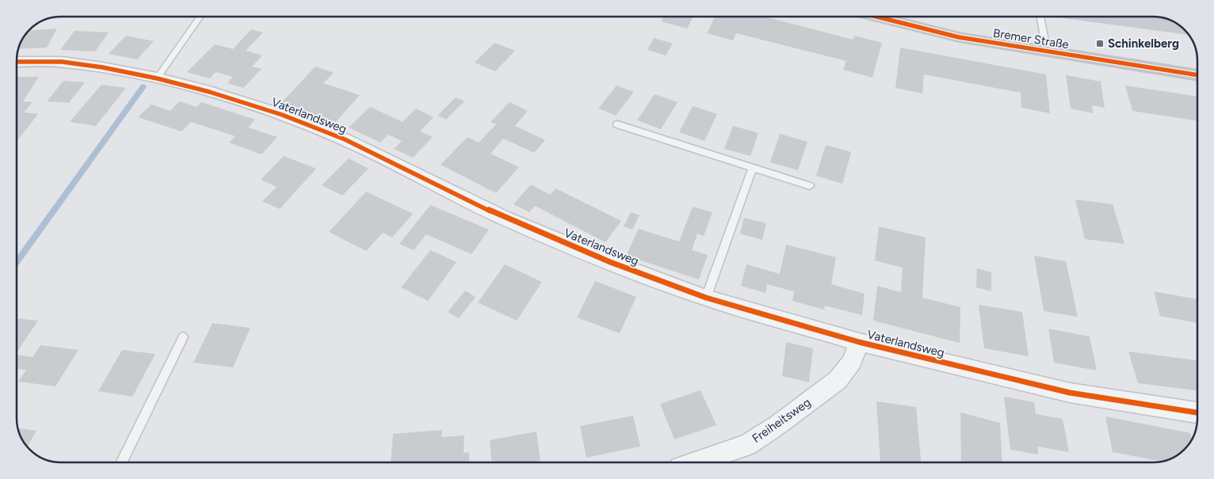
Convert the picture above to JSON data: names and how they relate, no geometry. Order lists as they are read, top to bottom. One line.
{"streets":{"main road":["Bremer Straße"],"street":["Vaterlandsweg","Freiheitsweg"]},"crossings":[["Vaterlandsweg","Freiheitsweg"]],"places":{"transit":["Schinkelberg"]}}
